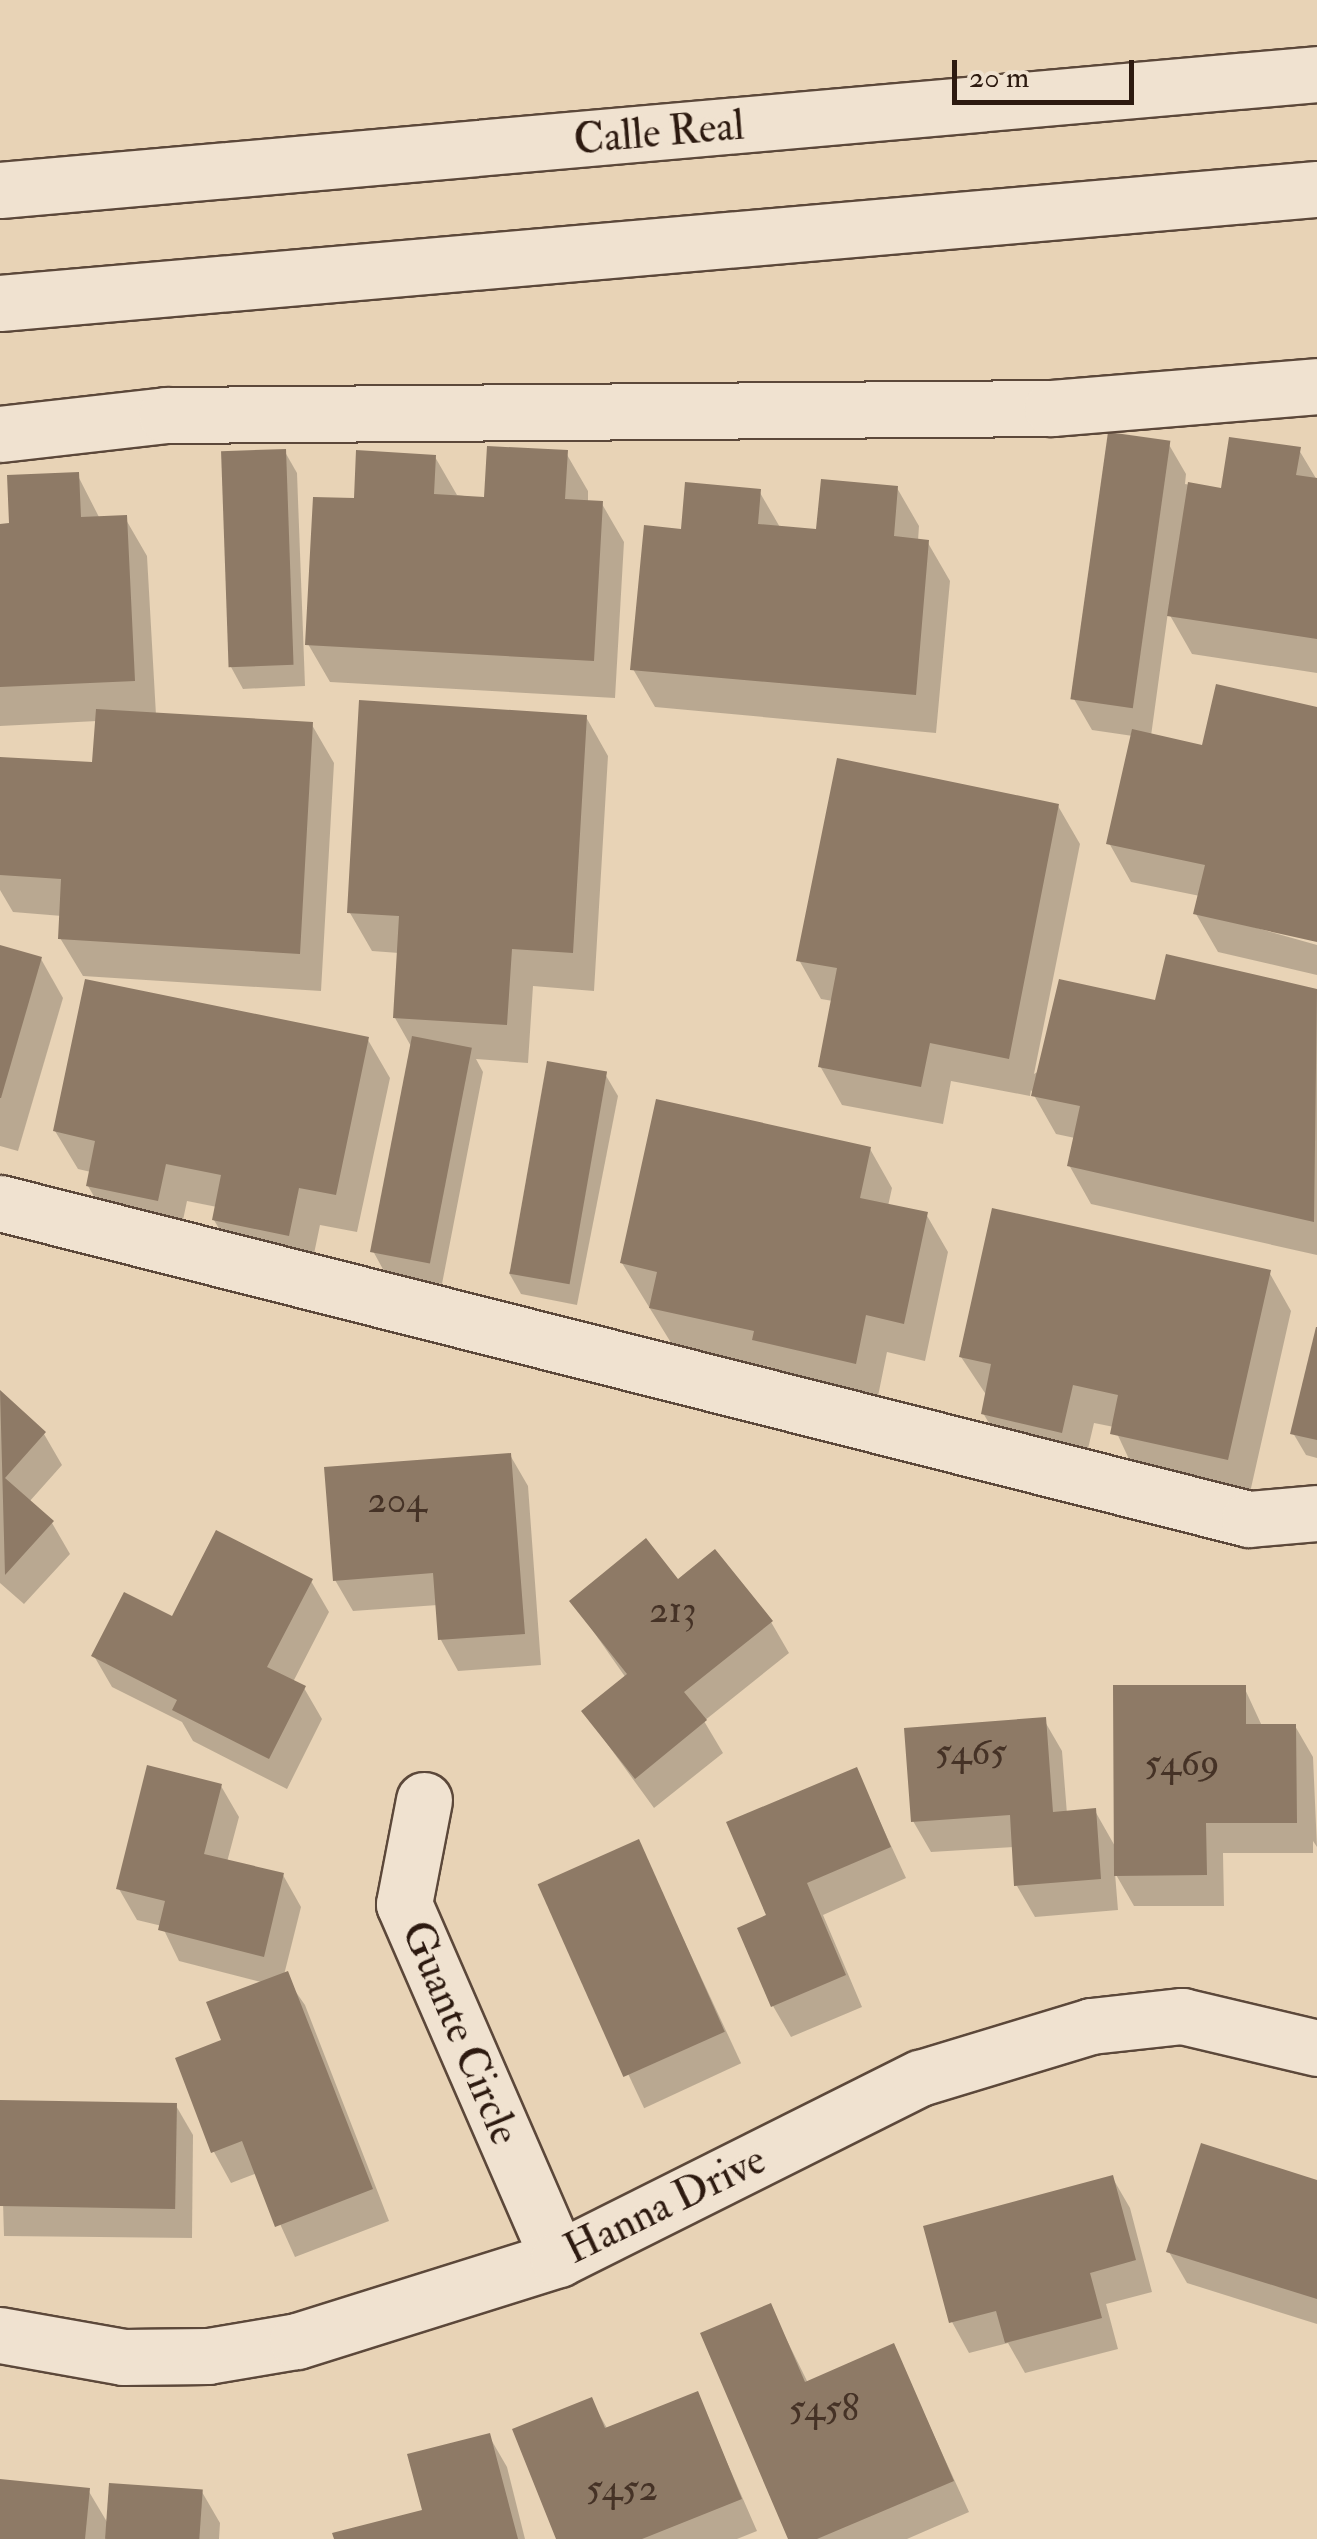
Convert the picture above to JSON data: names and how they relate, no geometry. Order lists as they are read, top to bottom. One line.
{"streets":{"street":["Calle Real","Guante Circle","Hanna Drive"]},"crossings":[["Guante Circle","Hanna Drive"]],"house_numbers":["204","213","5465","5469","5458","5452"],"scale_bar":"20 m"}
